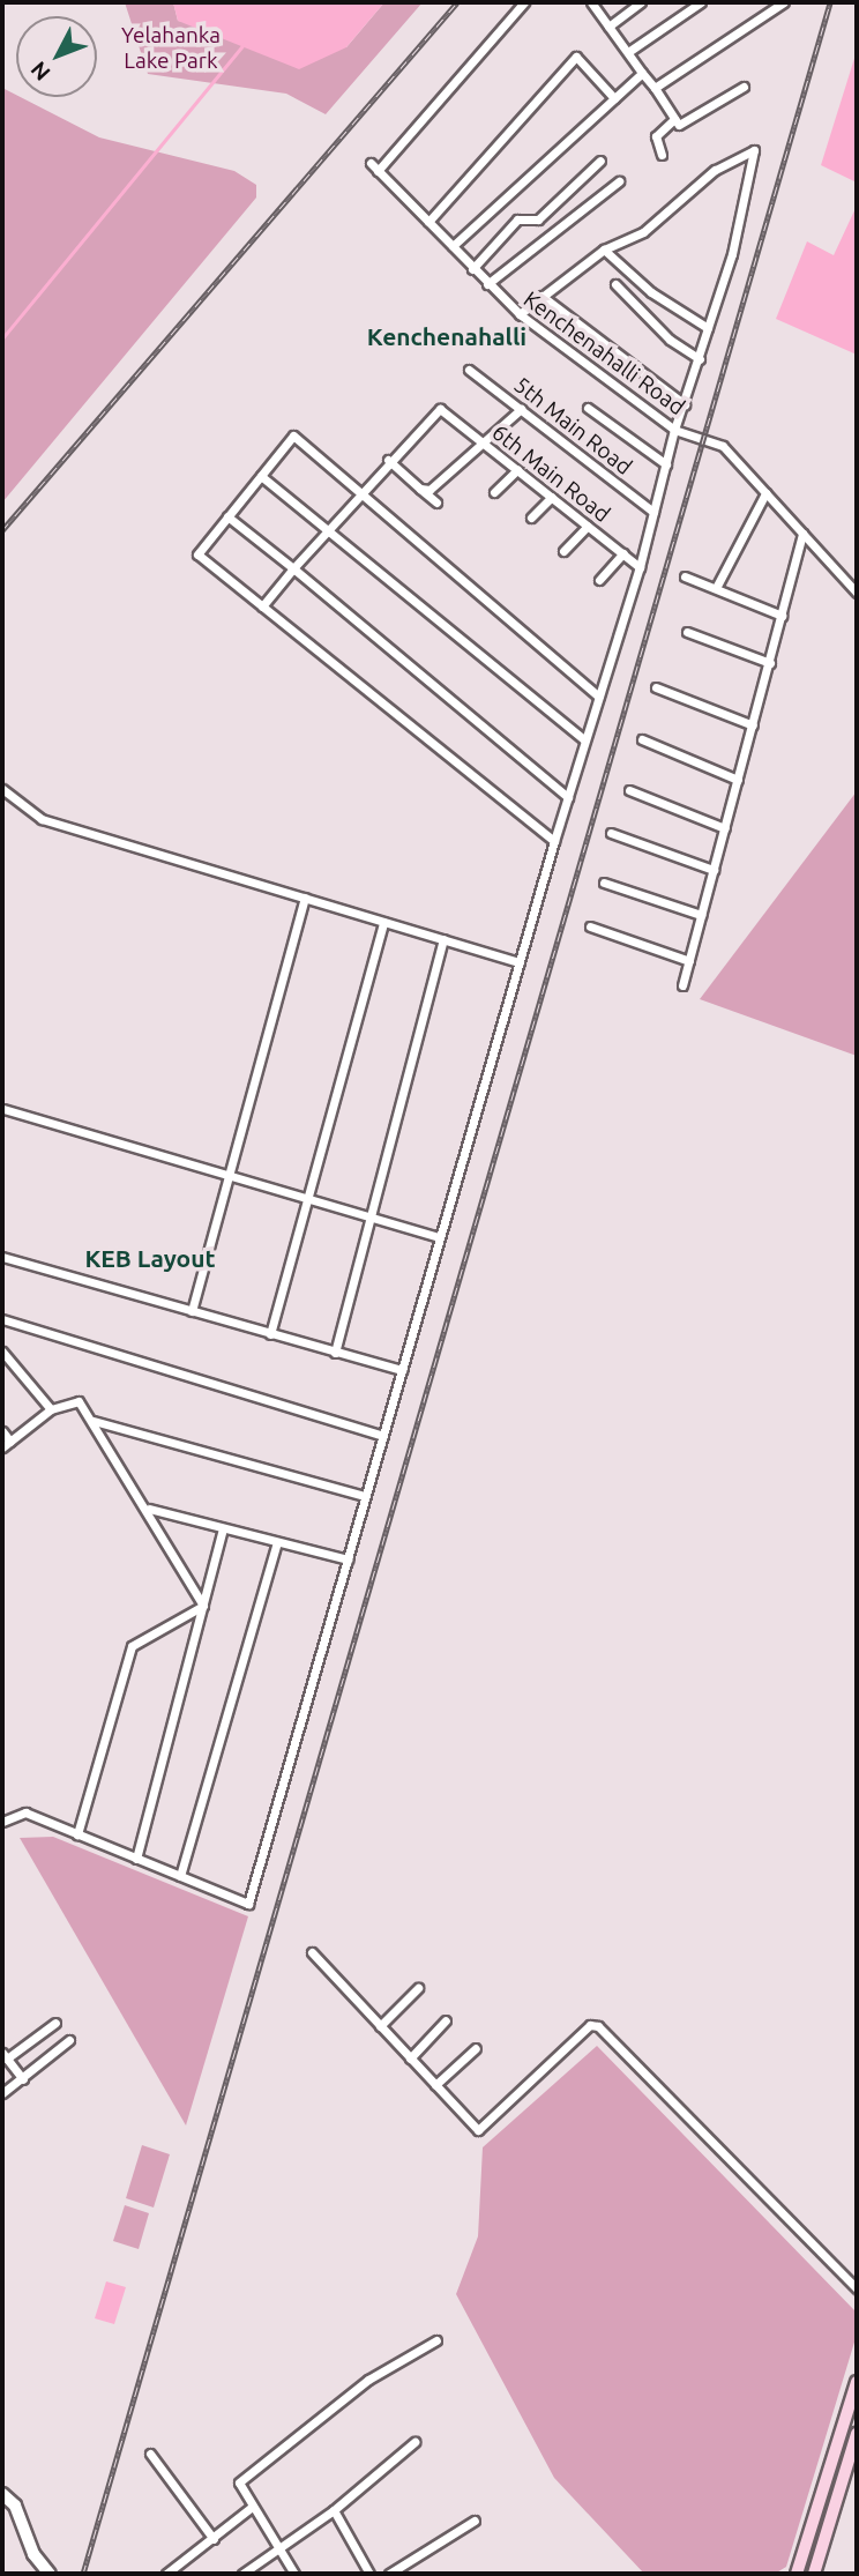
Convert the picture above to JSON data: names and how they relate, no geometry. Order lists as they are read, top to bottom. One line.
{"streets":{"street":["Kenchenahalli Road","5th Main Road","6th Main Road"]},"districts":["Kenchenahalli","KEB Layout"],"parks":["Yelahanka Lake Park"],"north":"bottom left"}
